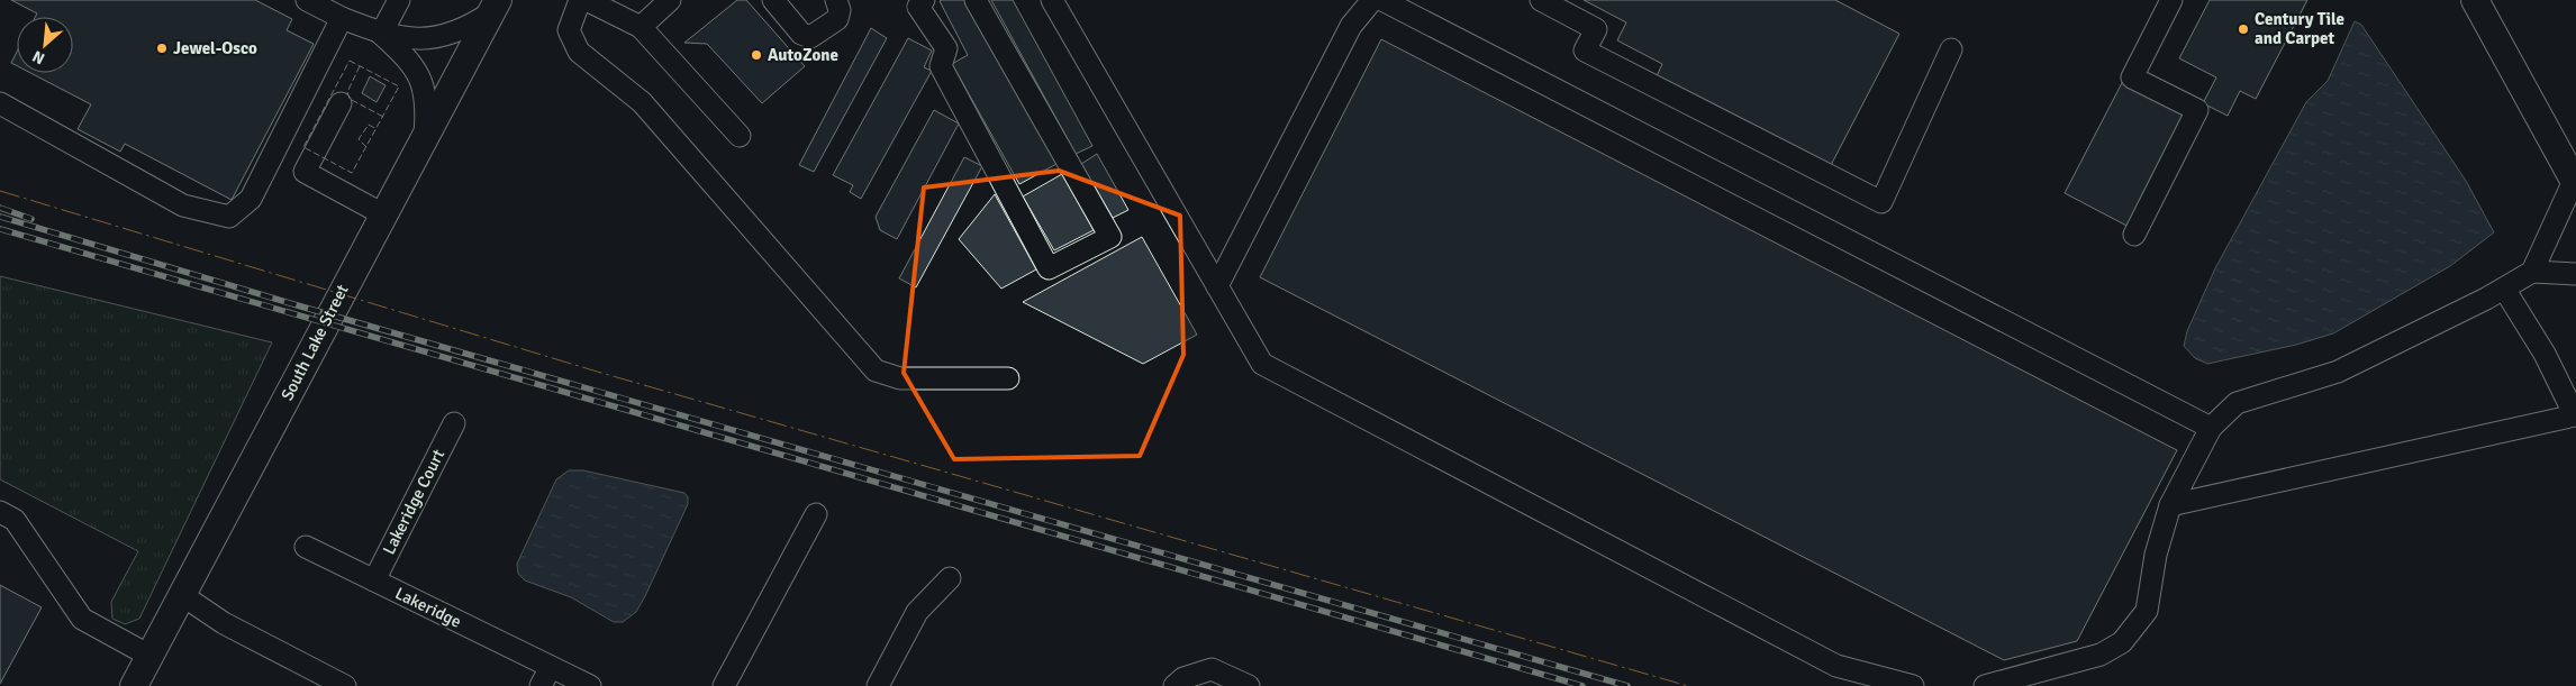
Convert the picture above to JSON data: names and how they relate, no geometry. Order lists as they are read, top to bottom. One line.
{"streets":{"main road":["South Lake Street"],"street":["Lakeridge Court","Lakeridge"]},"crossings":[["Lakeridge Court","Lakeridge"]],"places":["Century Tile and Carpet","Jewel-Osco","AutoZone"],"north":"bottom left"}
